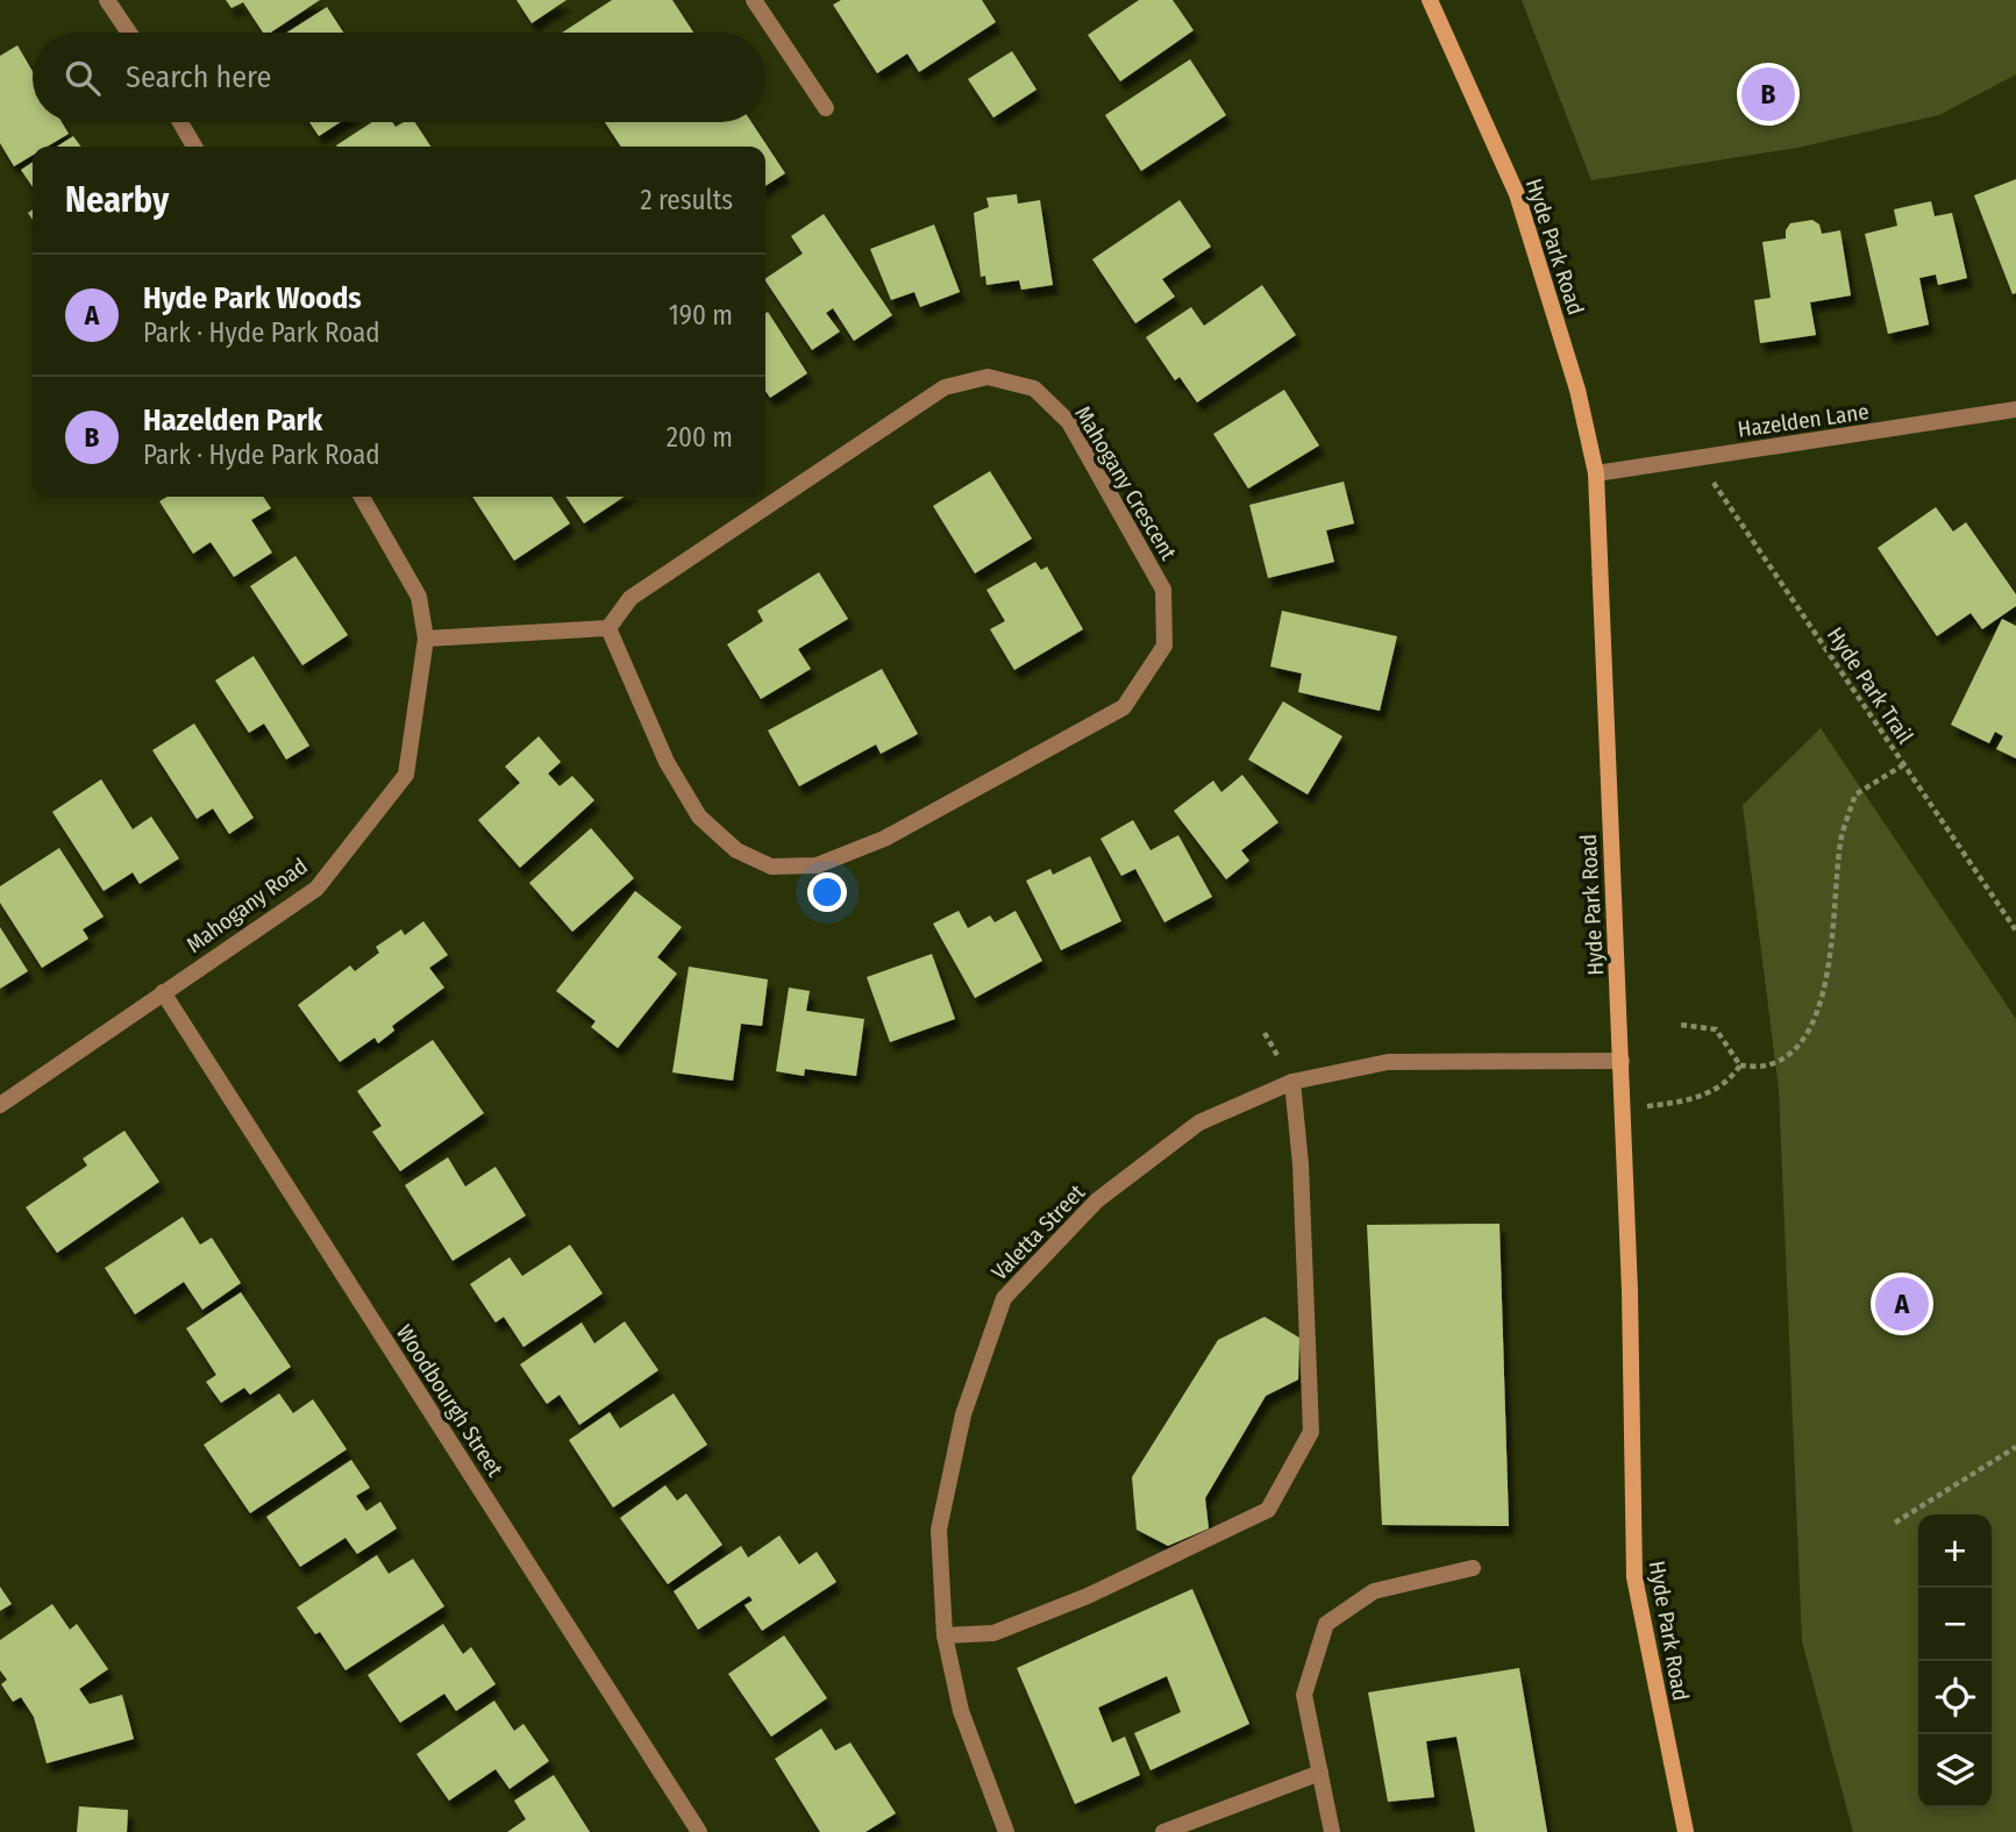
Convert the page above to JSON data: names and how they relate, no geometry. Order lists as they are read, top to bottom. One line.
{"streets":{"main road":["Hyde Park Road"],"street":["Hazelden Lane","Mahogany Crescent","Mahogany Road","Valetta Street","Woodbourgh Street"],"path":["Hyde Park Trail"]},"crossings":[["Hyde Park Road","Hazelden Lane"],["Hyde Park Road","Valetta Street"],["Hazelden Lane","Hyde Park Trail"],["Mahogany Road","Woodbourgh Street"]],"page":{"search":"Search here","pins":["B","A"],"heading":["Nearby","2 results"],"list":[{"mark":"A","name":"Hyde Park Woods","note":"Park · Hyde Park Road","value":"190 m"},{"mark":"B","name":"Hazelden Park","note":"Park · Hyde Park Road","value":"200 m"}],"map_buttons":["+","−"]}}
